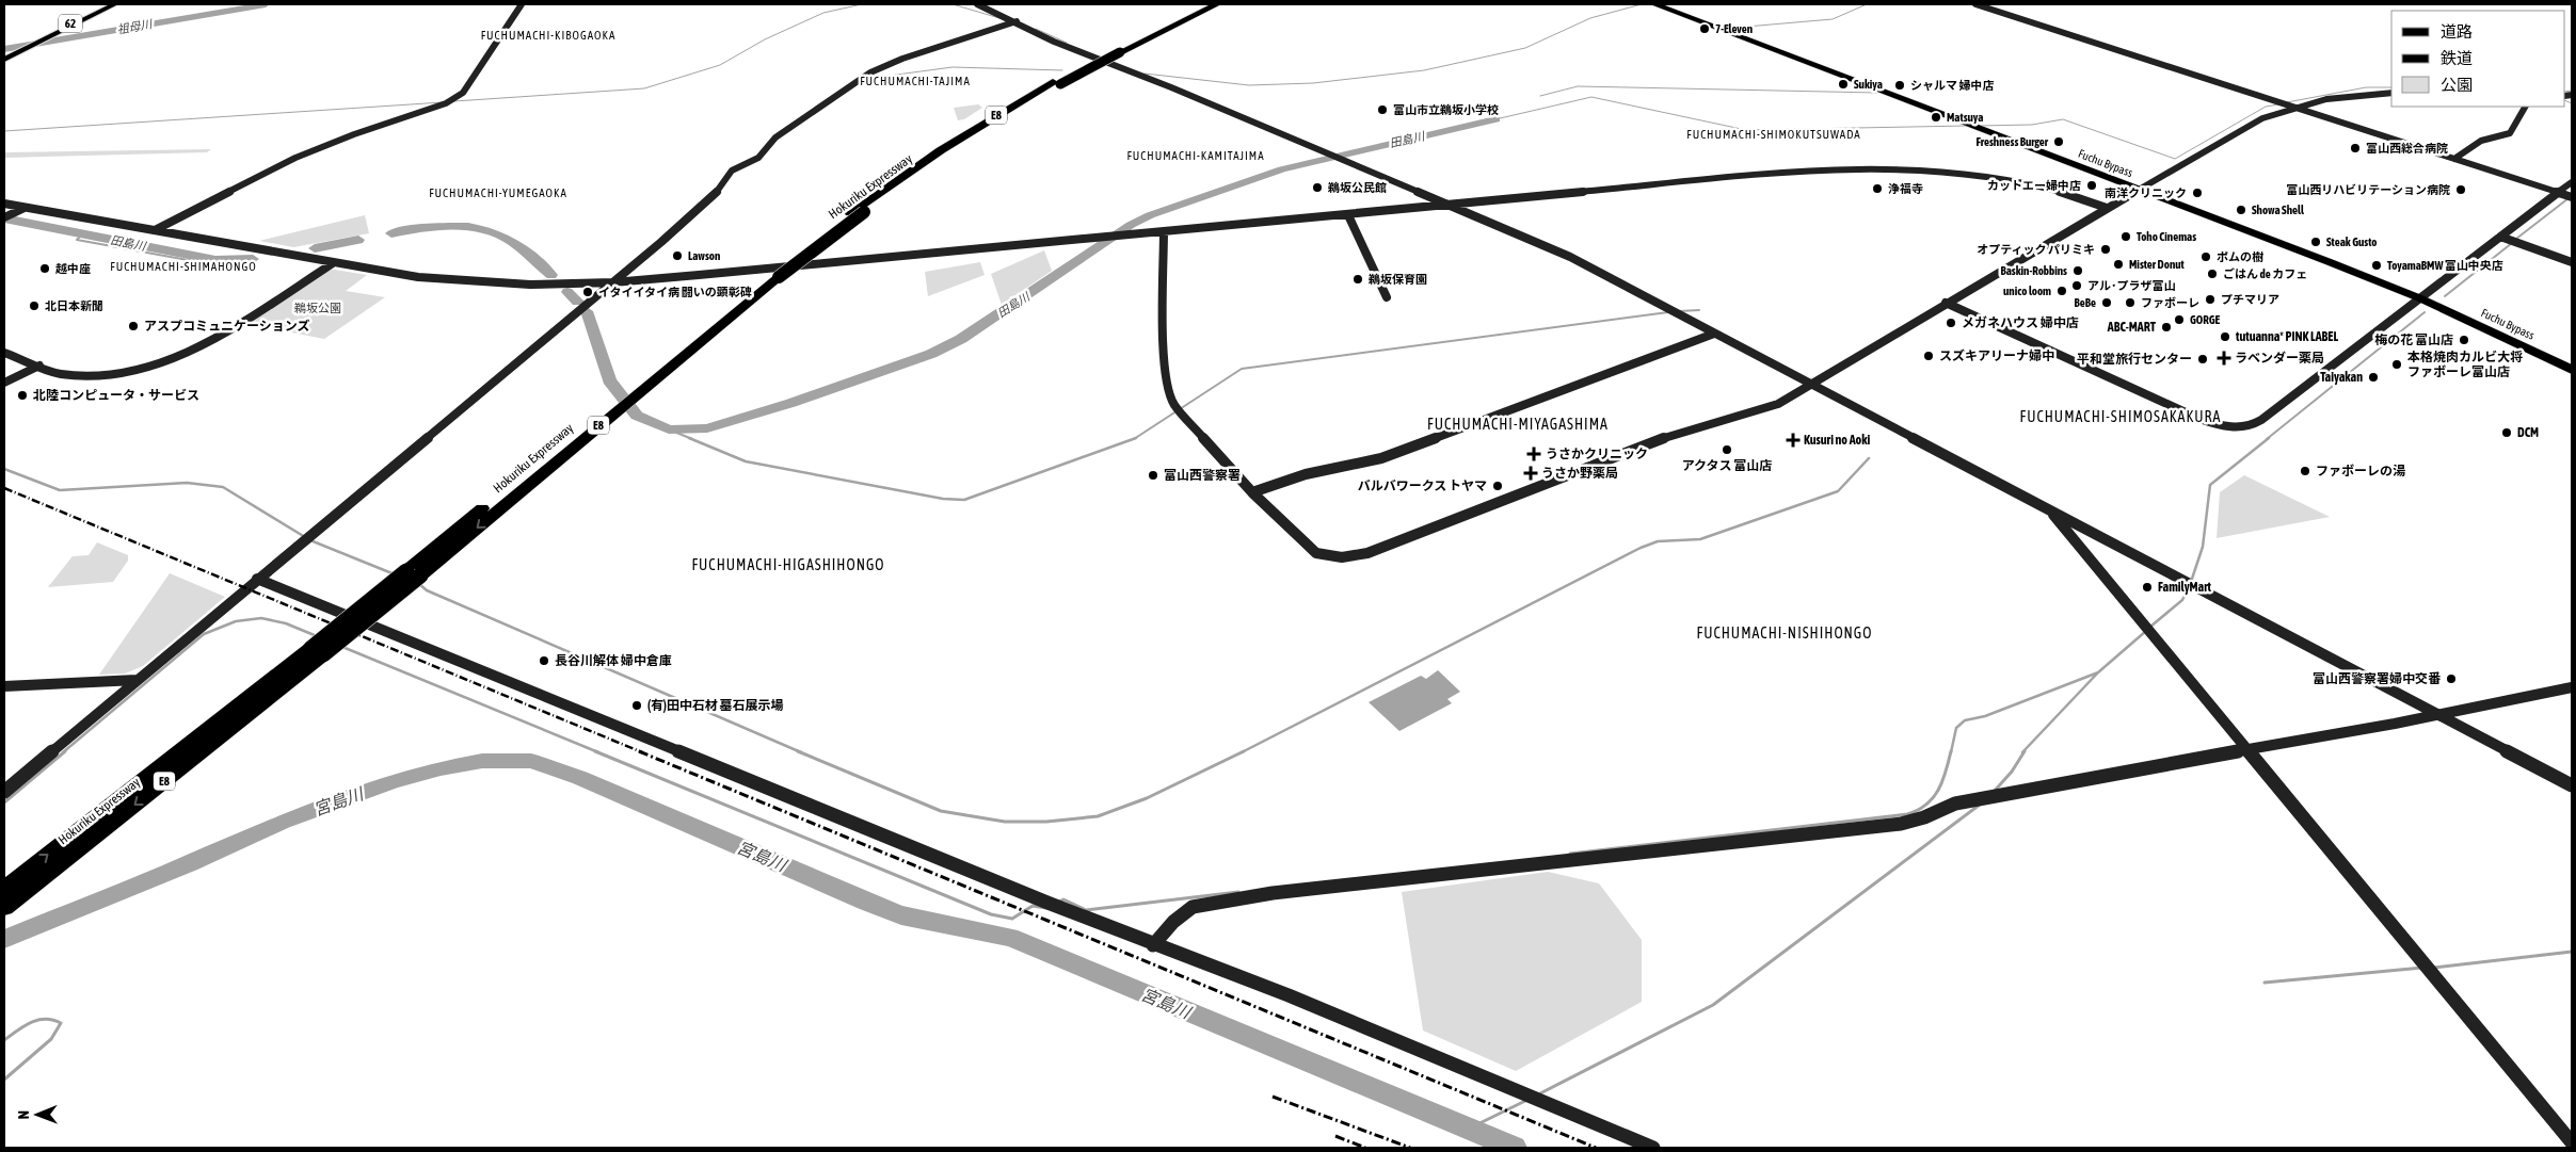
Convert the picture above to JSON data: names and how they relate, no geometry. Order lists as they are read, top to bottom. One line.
{"streets":{"highway":["E8","Fuchu Bypass","Hokuriku Expressway"],"main road":["62"]},"districts":["FUCHUMACHI-KIBOGAOKA","FUCHUMACHI-TAJIMA","FUCHUMACHI-SHIMOKUTSUWADA","FUCHUMACHI-KAMITAJIMA","FUCHUMACHI-YUMEGAOKA","FUCHUMACHI-SHIMAHONGO","FUCHUMACHI-SHIMOSAKAKURA","FUCHUMACHI-MIYAGASHIMA","FUCHUMACHI-HIGASHIHONGO","FUCHUMACHI-NISHIHONGO"],"water":["祖母川","田島川","宮島川"],"parks":["鵜坂公園"],"places":{"other":["7-Eleven","Sukiya","シャルマ 婦中店","富山市立鵜坂小学校","Matsuya","Freshness Burger","富山西総合病院","カットエー婦中店","鵜坂公民館","浄福寺","富山西リハビリテーション病院","南洋クリニック","Showa Shell","Toho Cinemas","Steak Gusto","オプティック パリミキ","Lawson","ポムの樹","Mister Donut","ToyamaBMW 富山中央店","越中座","Baskin-Robbins","ごはん de カフェ","鵜坂保育園","アル･プラザ富山","unico loom","イタイイタイ病 闘いの顕彰碑","プチマリア","BeBe","ファボーレ","北日本新聞","GORGE","メガネハウス 婦中店","アスプコミュニケーションズ","ABC-MART","tutuanna* PINK LABEL","梅の花 富山店","スズキアリーナ婦中","平和堂旅行センター","本格焼肉カルビ大将 ファボーレ富山店","Taiyakan","北陸コンピュータ・サービス","DCM","アクタス 富山店","ファボーレの湯","富山西警察署","バルバワークス トヤマ","FamilyMart","長谷川解体 婦中倉庫","富山西警察署婦中交番","(有)田中石材 墓石展示場"],"health":["ラベンダー薬局","Kusuri no Aoki","うさかクリニック","うさか野薬局"]},"legend":["道路","鉄道","公園"],"north":"left"}
